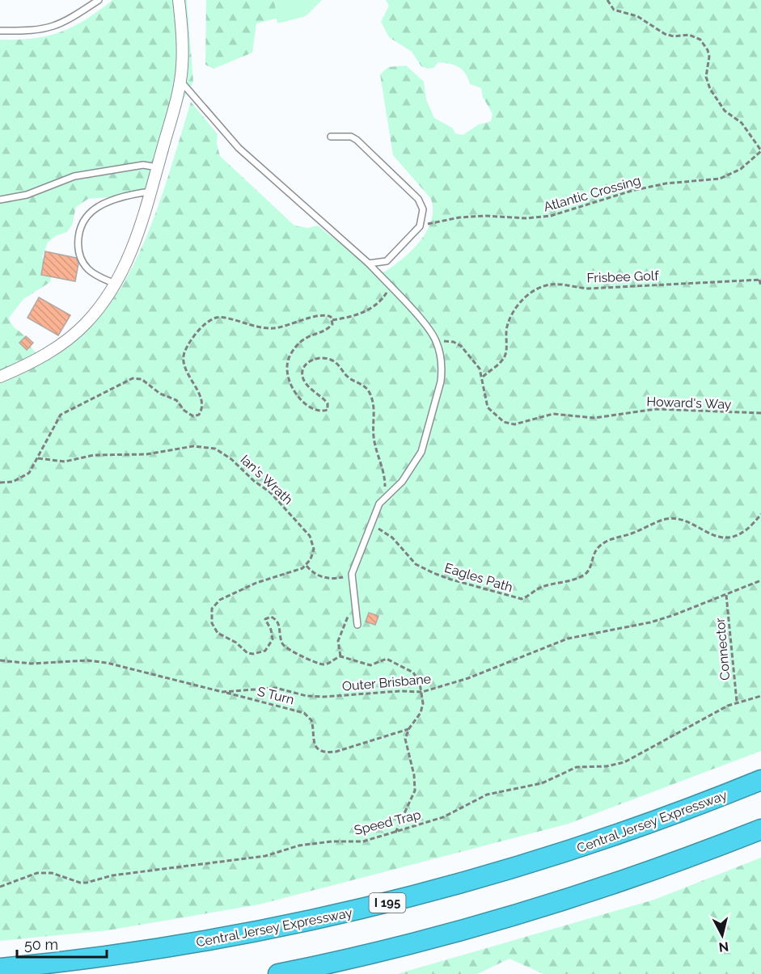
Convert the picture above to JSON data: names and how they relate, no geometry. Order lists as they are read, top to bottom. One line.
{"streets":{"highway":["Central Jersey Expressway","I 195"],"path":["Atlantic Crossing","Frisbee Golf","Howard's Way","Ian's Wrath","Eagles Path","Connector","Outer Brisbane","S Turn","Speed Trap"]},"crossings":[["Frisbee Golf","Howard's Way"],["Connector","Outer Brisbane"],["Connector","Speed Trap"],["Outer Brisbane","S Turn"]],"scale_bar":"50 m","north":"bottom"}
